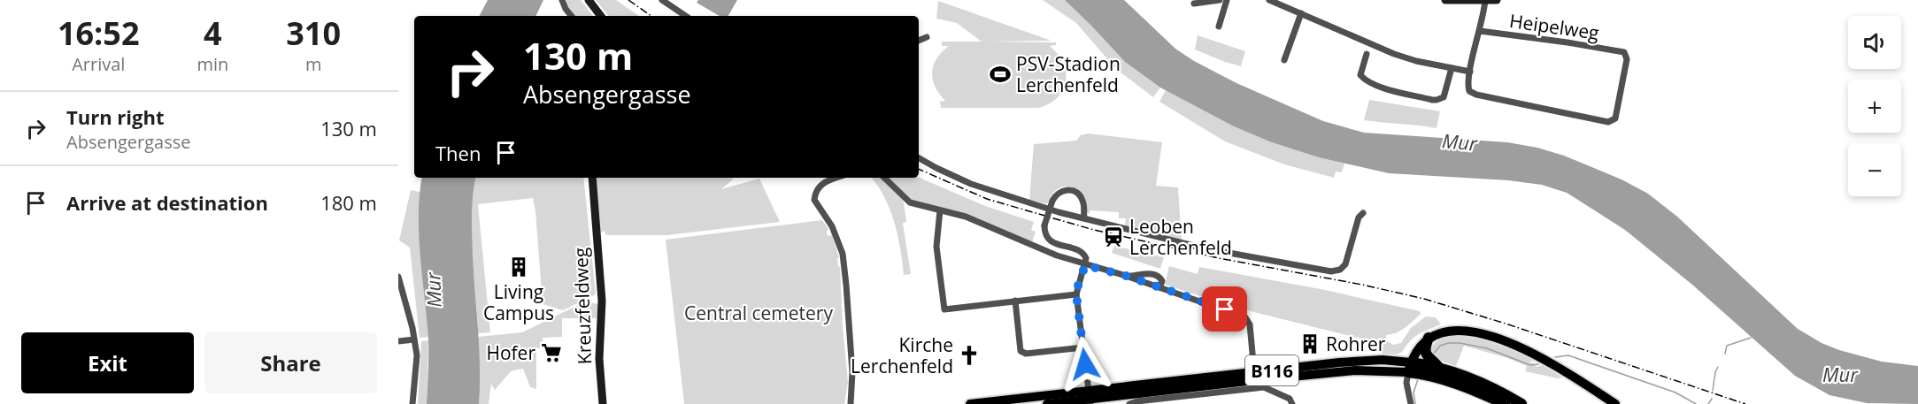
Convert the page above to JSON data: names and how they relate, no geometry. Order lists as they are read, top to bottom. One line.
{"streets":{"main road":["Kreuzfeldweg","B116"],"street":["Heipelweg"]},"water":["Mur"],"parks":["Central cemetery"],"places":{"sports":["PSV-Stadion Lerchenfeld"],"station":["Leoben Lerchenfeld"],"building":["Living Campus","Rohrer"],"supermarket":["Hofer"],"church":["Kirche Lerchenfeld"]},"page":{"eta":["16:52","Arrival","4","min","310","m"],"map_buttons":["+","−"],"turn":["130 m","Absengergasse"],"list":[{"name":"Turn right","note":"Absengergasse","value":"130 m"},{"name":"Arrive at destination","value":"180 m"}],"then":"Then","buttons":["Exit","Share"]}}
